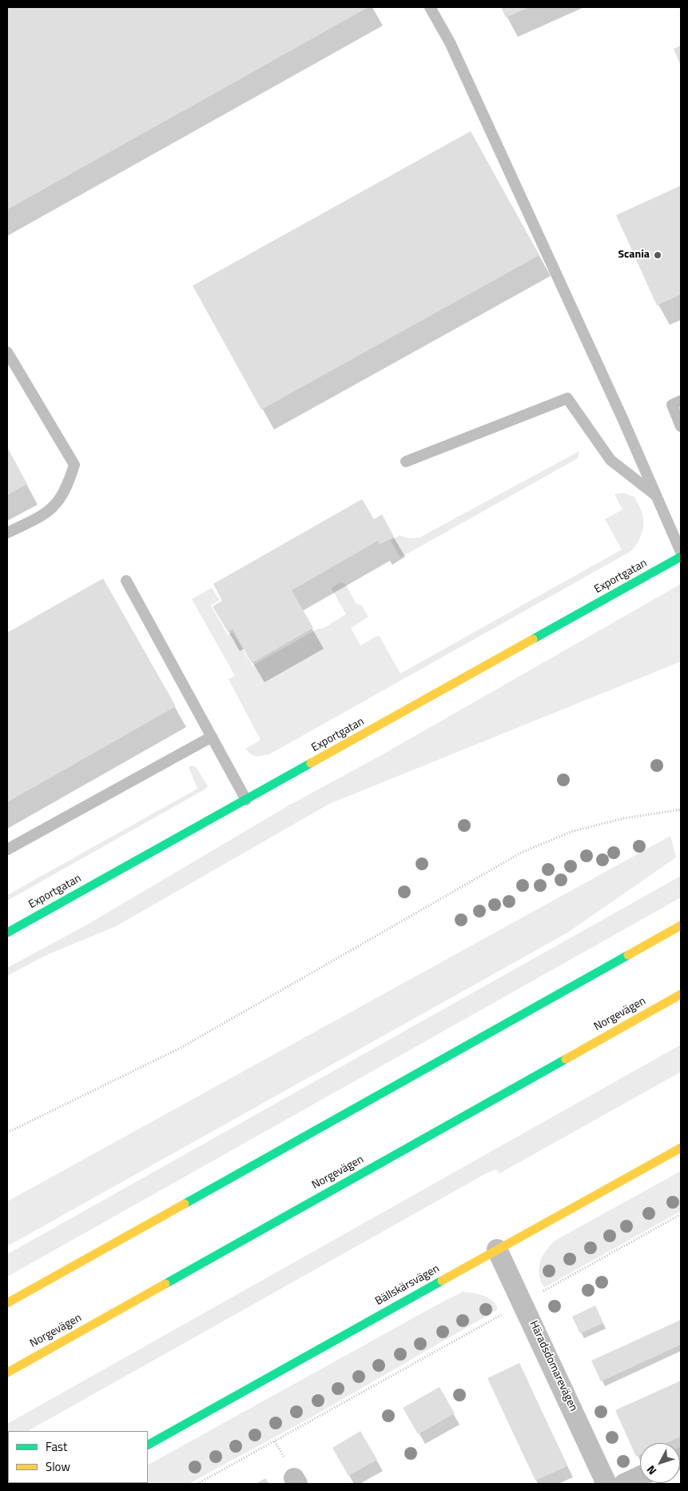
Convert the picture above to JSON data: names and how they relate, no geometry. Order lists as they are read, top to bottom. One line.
{"streets":{"main road":["Exportgatan","Norgevägen","Bällskärsvägen"],"street":["Häradsdomarevägen"]},"crossings":[["Bällskärsvägen","Häradsdomarevägen"]],"places":["Scania"],"legend":["Fast","Slow"],"north":"bottom left"}
